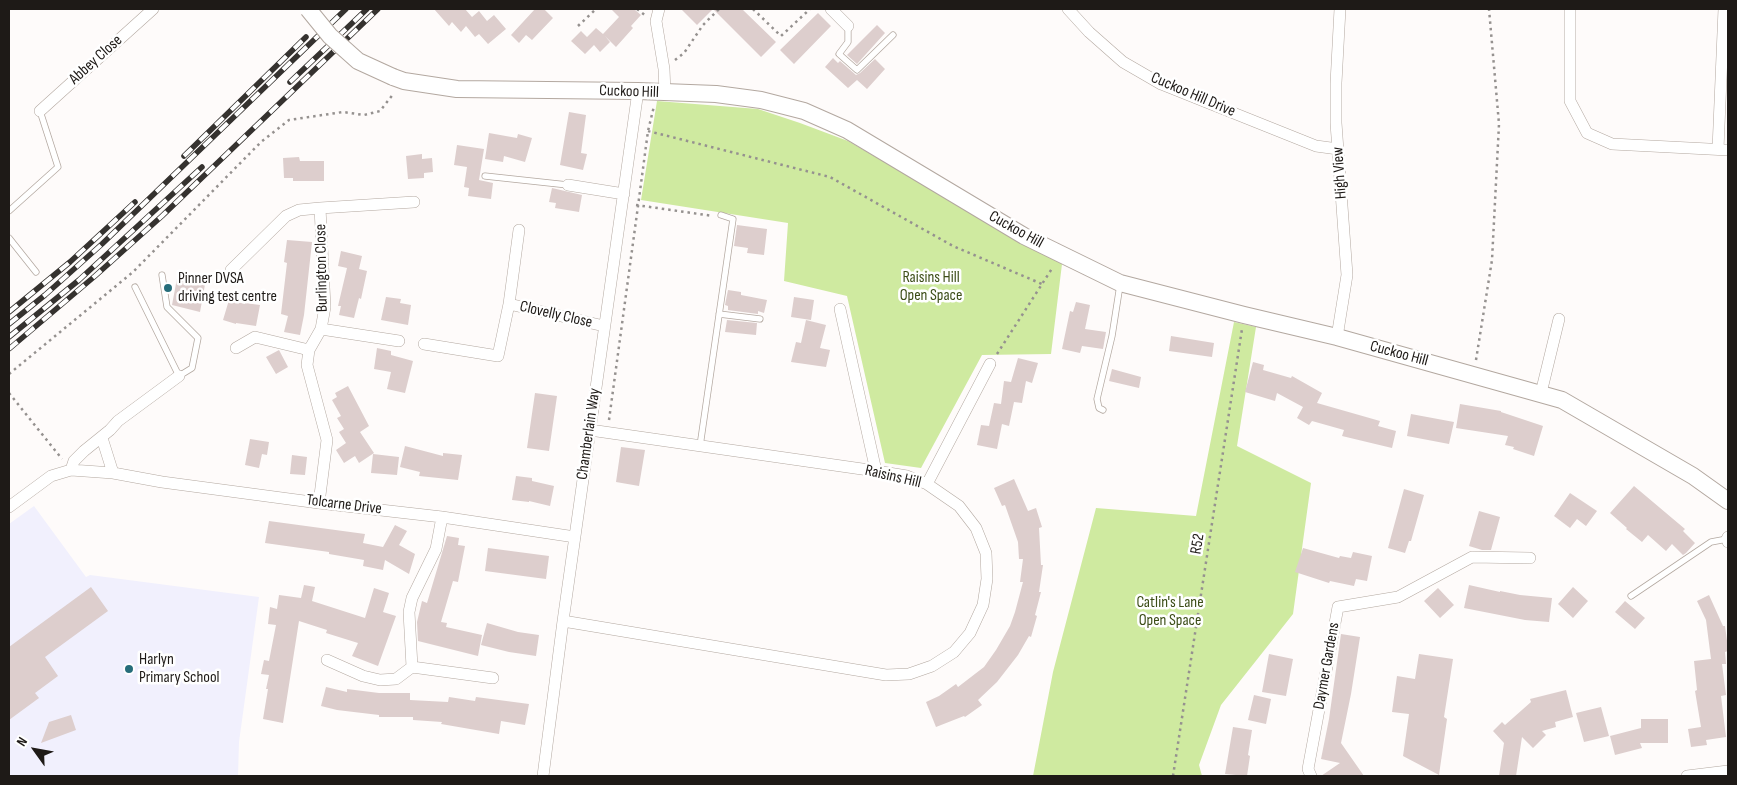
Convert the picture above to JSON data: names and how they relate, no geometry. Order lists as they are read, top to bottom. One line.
{"streets":{"main road":["Cuckoo Hill"],"street":["Abbey Close","Cuckoo Hill Drive","High View","Burlington Close","Clovelly Close","Chamberlain Way","Raisins Hill","Tolcarne Drive","Daymer Gardens"],"path":["R52"]},"crossings":[["Cuckoo Hill","High View"],["Cuckoo Hill","Chamberlain Way"],["Cuckoo Hill","R52"],["Cuckoo Hill Drive","High View"],["Clovelly Close","Chamberlain Way"],["Chamberlain Way","Raisins Hill"],["Chamberlain Way","Tolcarne Drive"]],"parks":["Raisins Hill Open Space","Catlin's Lane Open Space"],"places":["Pinner DVSA driving test centre","Harlyn Primary School"],"north":"top left"}
